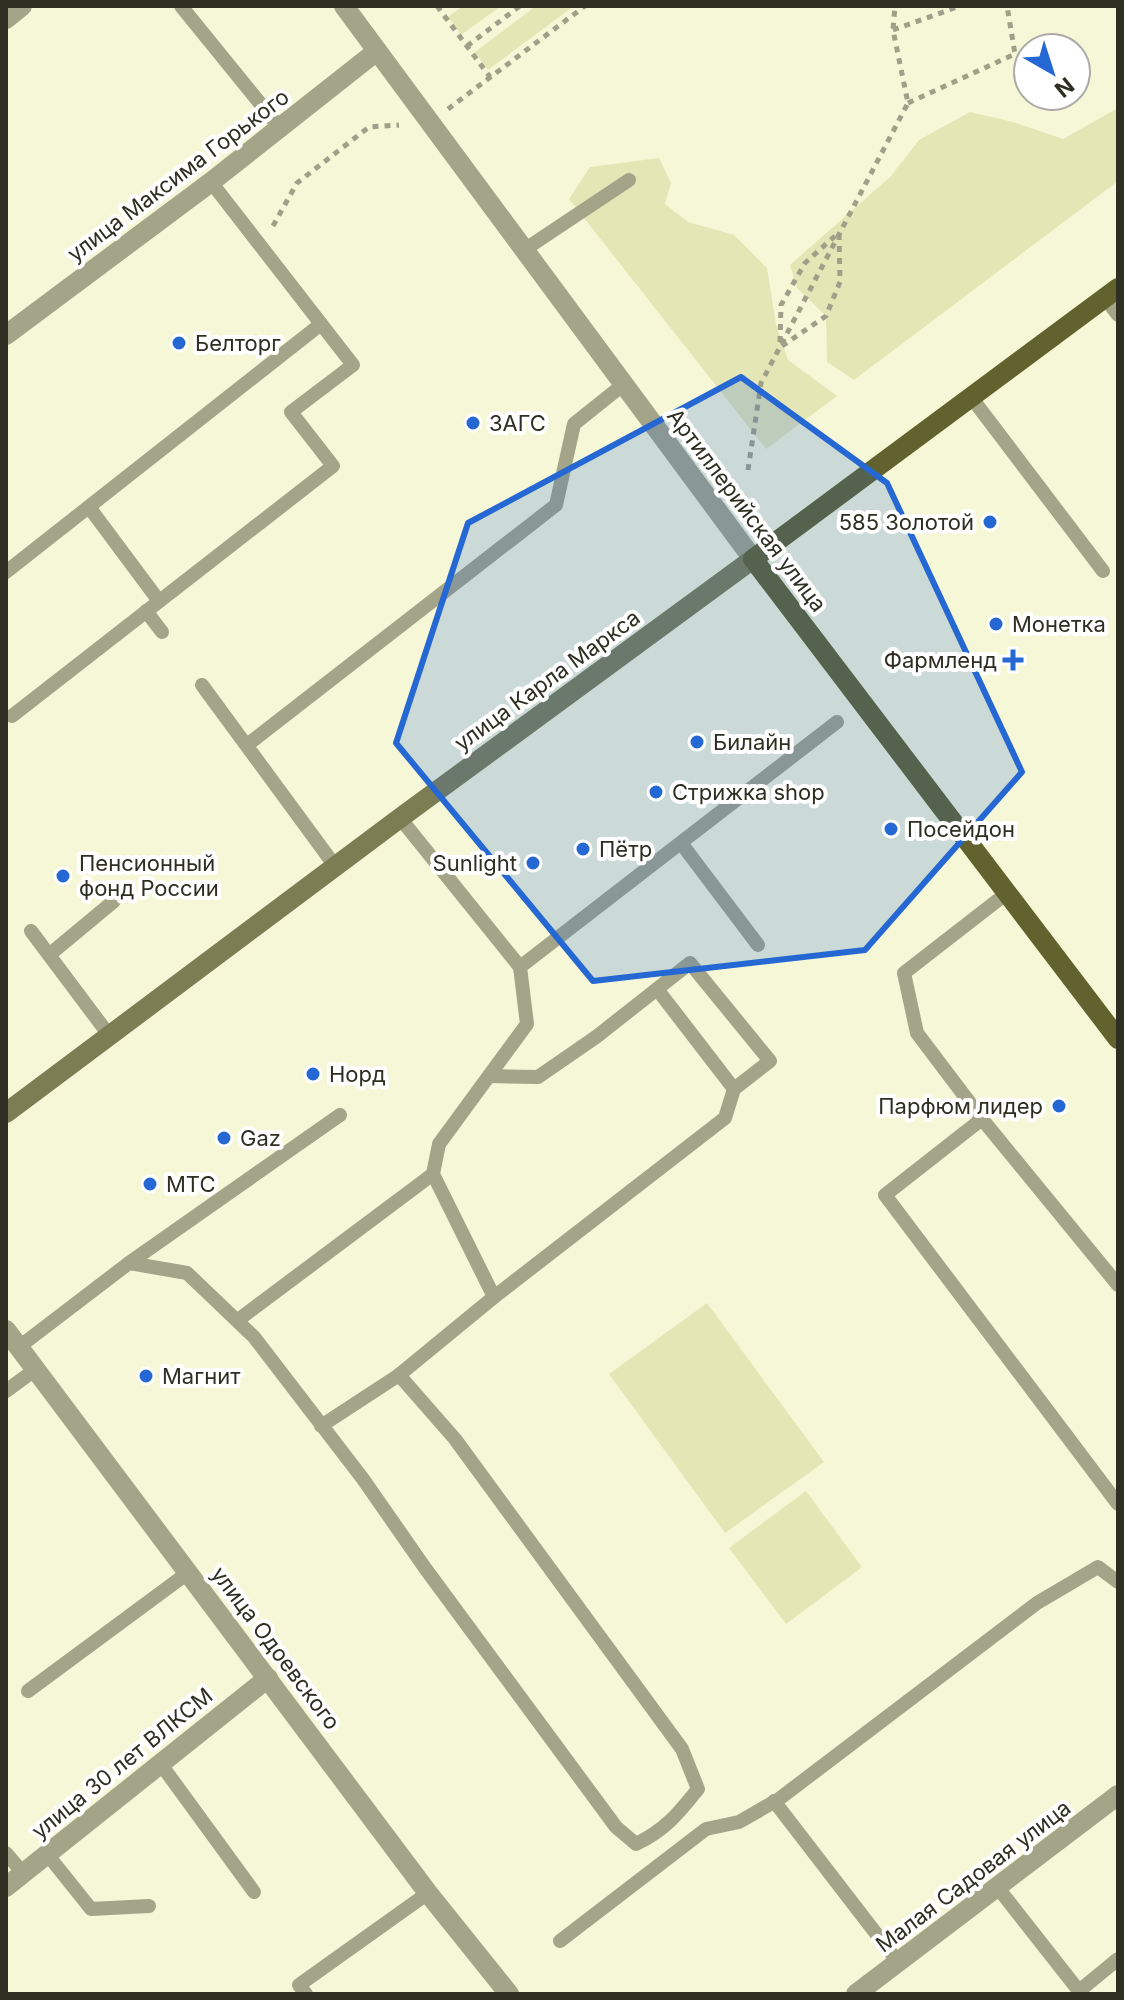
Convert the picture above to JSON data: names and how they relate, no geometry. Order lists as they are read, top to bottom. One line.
{"streets":{"main road":["Артиллерийская улица","улица Карла Маркса"],"street":["улица Максима Горького","улица Одоевского","улица 30 лет ВЛКСМ","Малая Садовая улица"]},"crossings":[["улица Максима Горького","Артиллерийская улица"],["Артиллерийская улица","улица Карла Маркса"],["улица Одоевского","улица 30 лет ВЛКСМ"]],"places":{"other":["Белторг","ЗАГС","585 Золотой","Монетка","Билайн","Стрижка shop","Посейдон","Пётр","Sunlight","Пенсионный фонд России","Норд","Парфюм лидер","Gaz","МТС","Магнит"],"health":["Фармленд"]},"north":"bottom right"}
